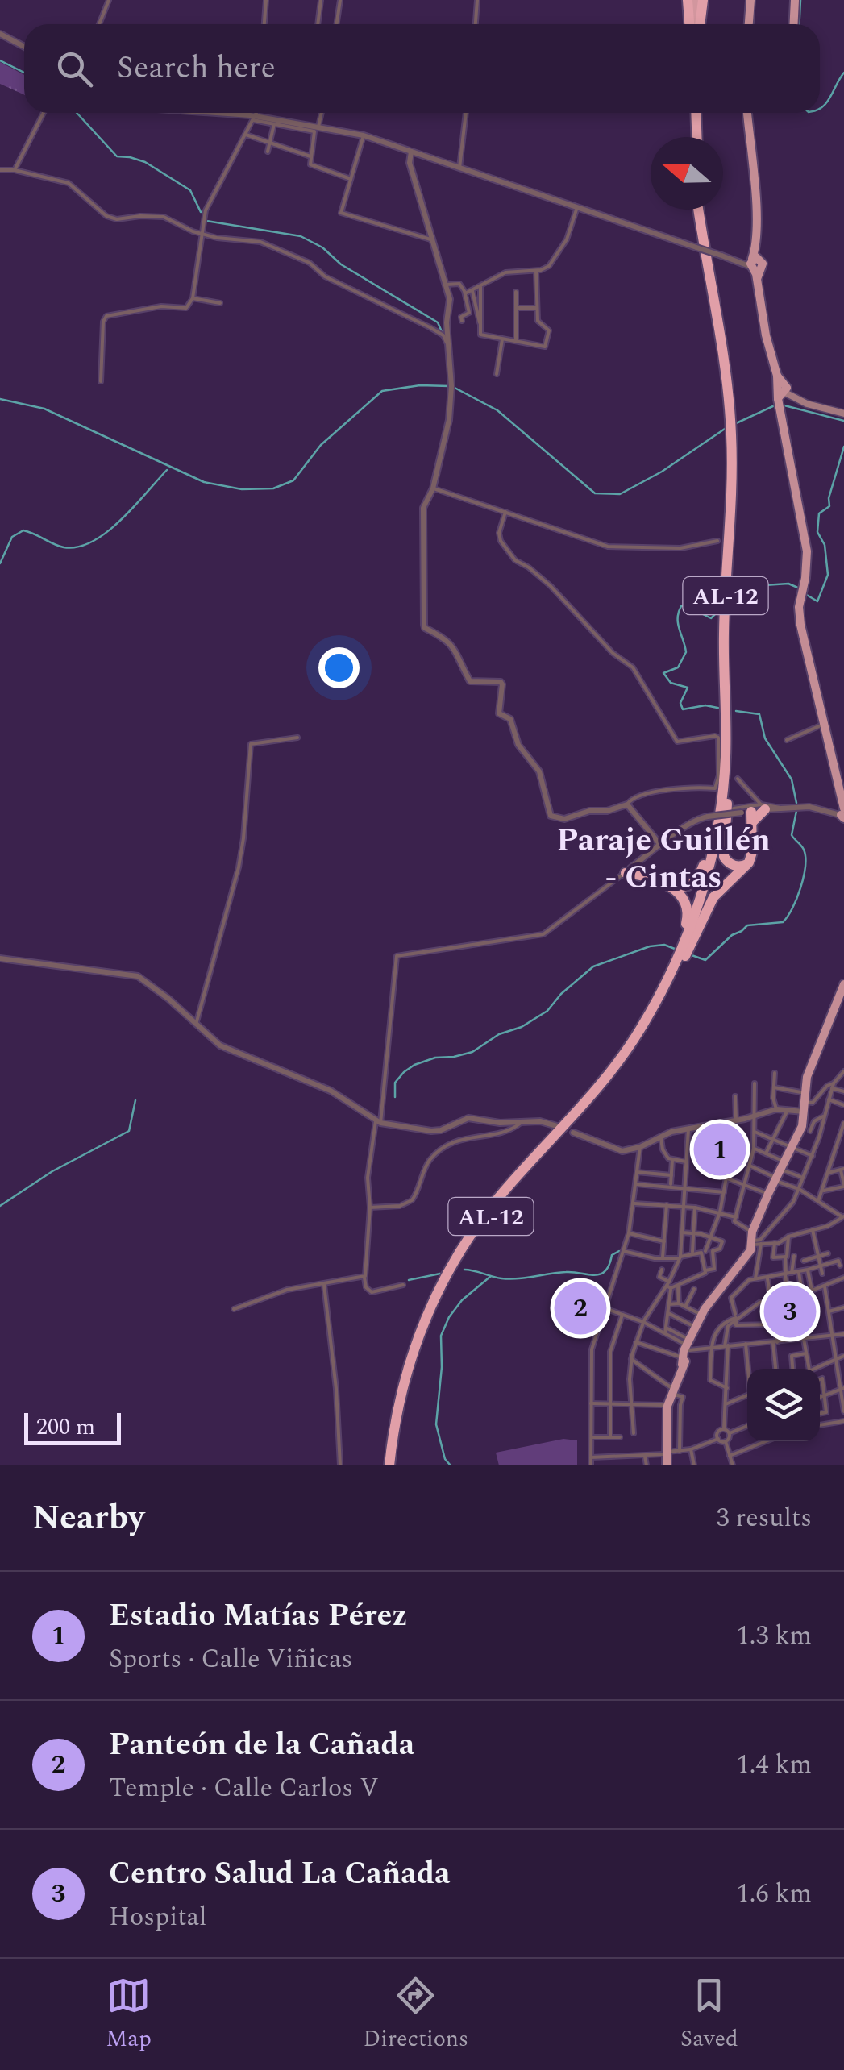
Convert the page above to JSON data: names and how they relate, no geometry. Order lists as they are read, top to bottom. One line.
{"streets":{"highway":["AL-12"]},"districts":["Paraje Guillén - Cintas"],"scale_bar":"200 m","north":"left","page":{"search":"Search here","pins":["1","2","3"],"scale":"200 m","heading":["Nearby","3 results"],"list":[{"mark":"1","name":"Estadio Matías Pérez","note":"Sports · Calle Viñicas","value":"1.3 km"},{"mark":"2","name":"Panteón de la Cañada","note":"Temple · Calle Carlos V","value":"1.4 km"},{"mark":"3","name":"Centro Salud La Cañada","note":"Hospital","value":"1.6 km"}],"nav":["Map","Directions","Saved"]}}
